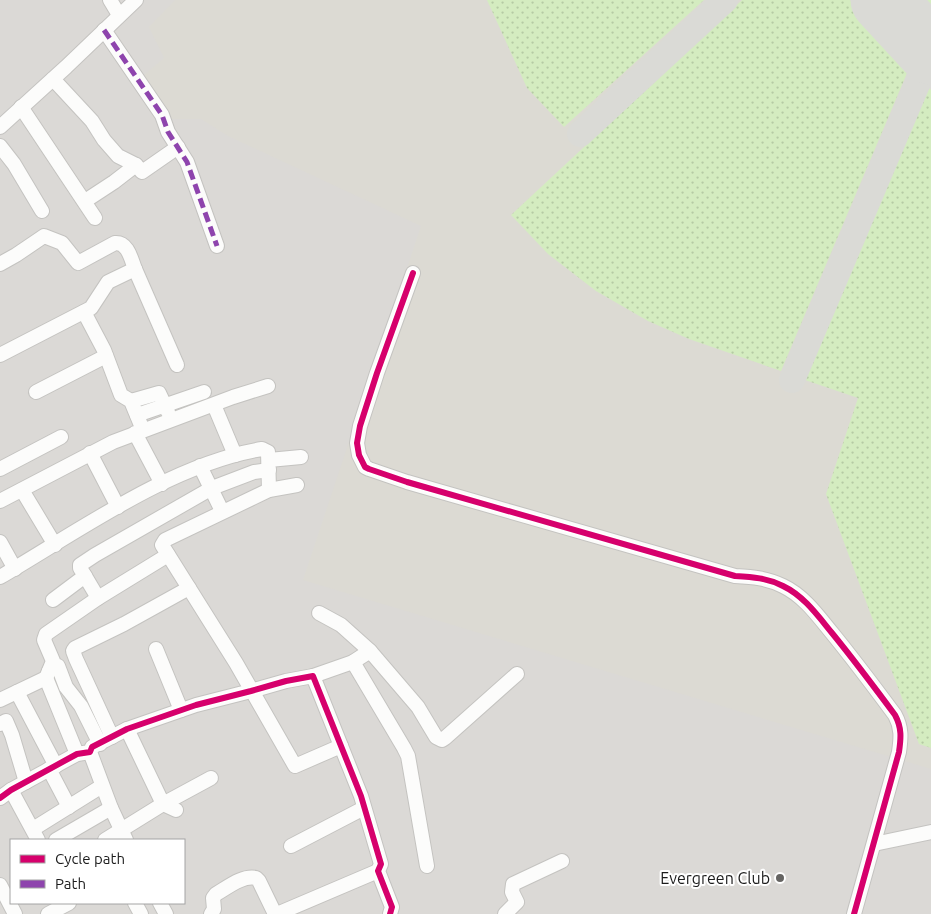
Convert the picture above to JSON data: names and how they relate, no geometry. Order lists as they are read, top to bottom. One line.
{"places":["Evergreen Club"],"legend":["Cycle path","Path"]}
